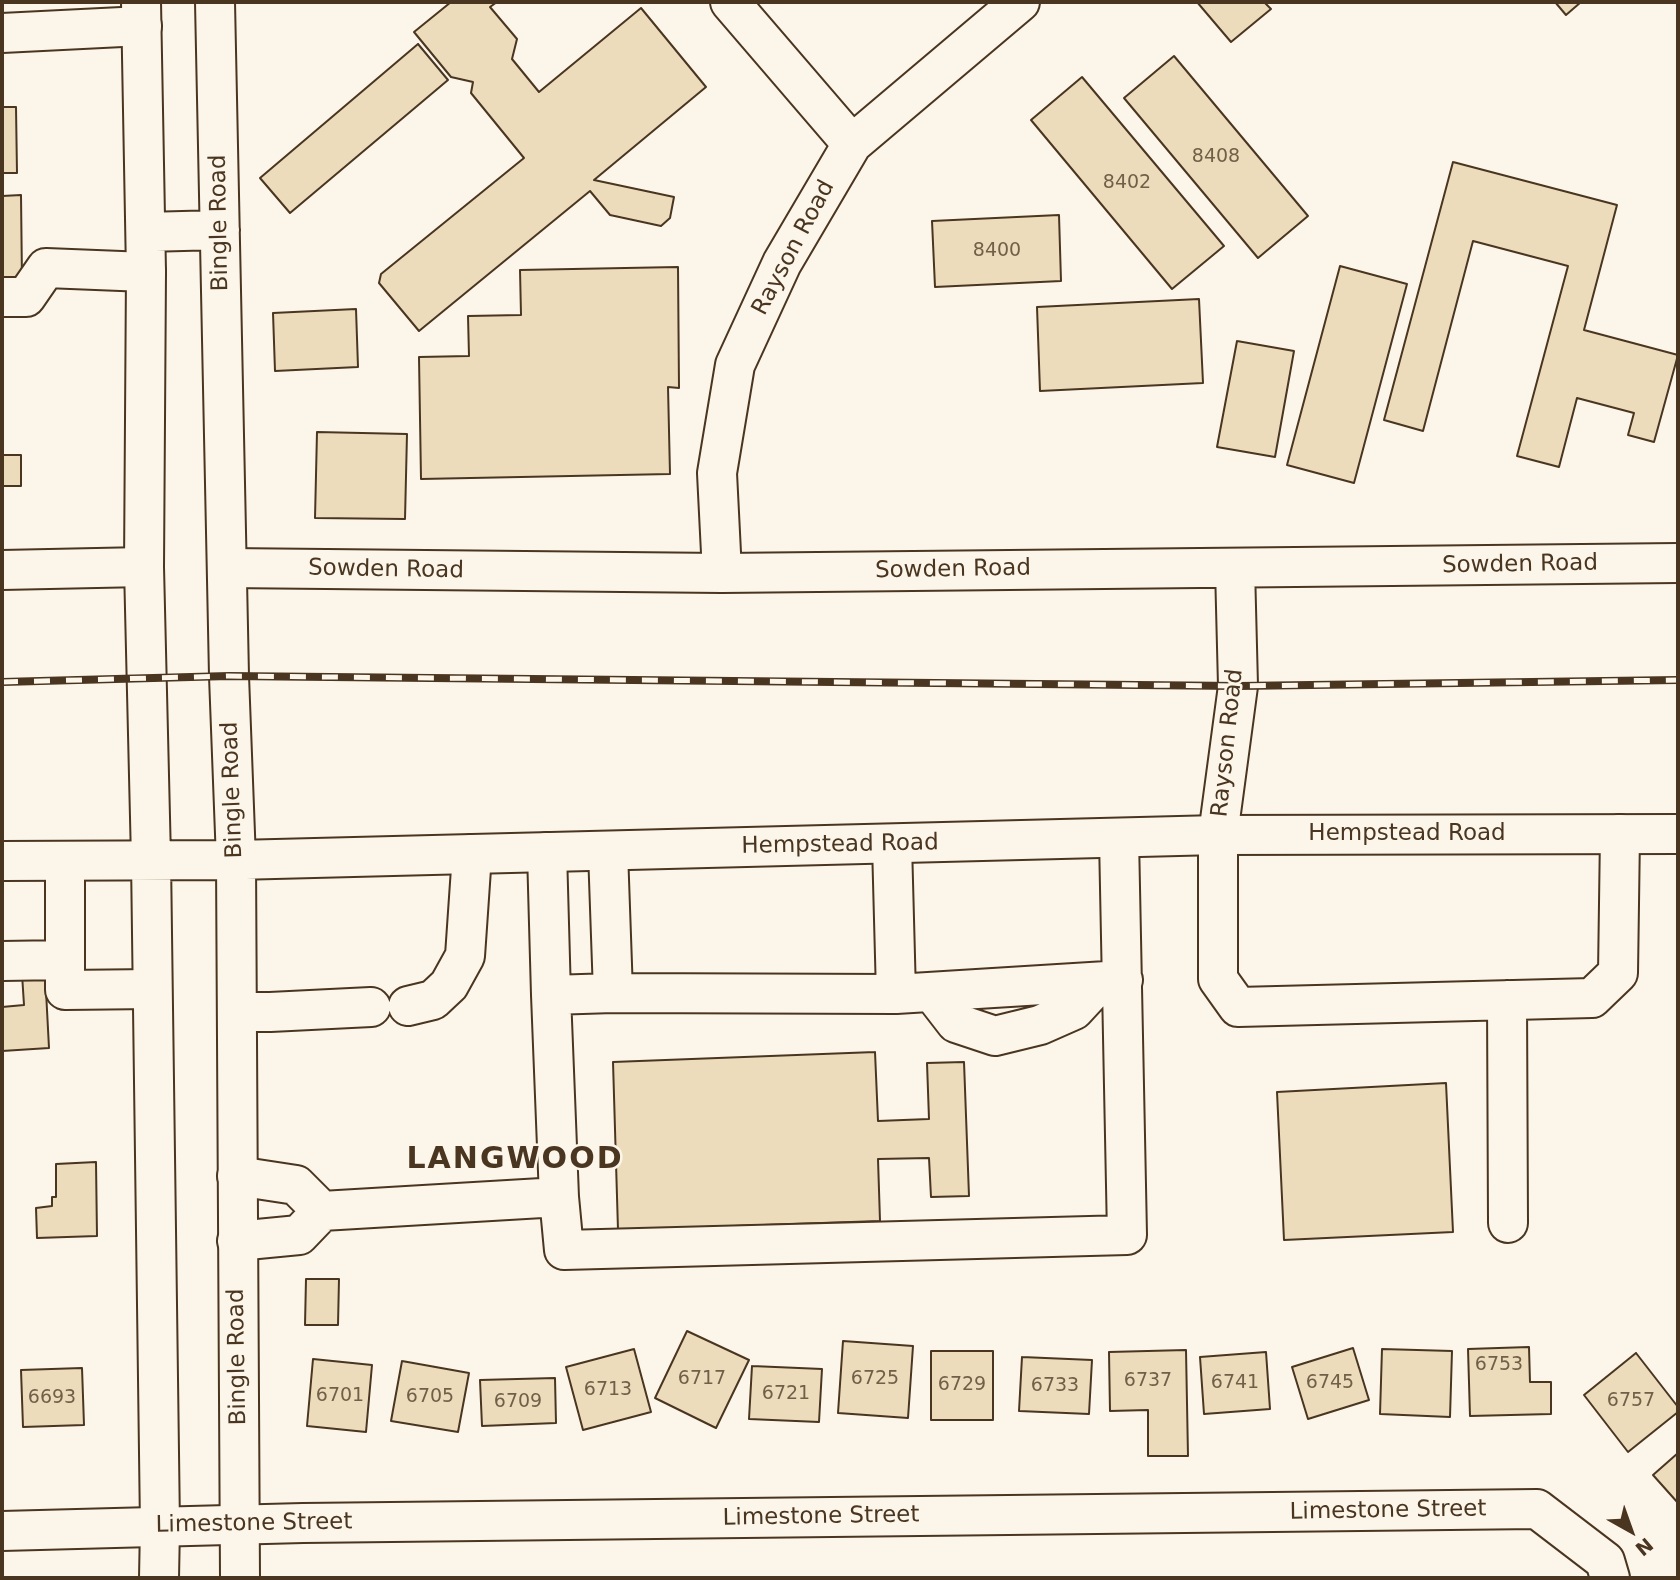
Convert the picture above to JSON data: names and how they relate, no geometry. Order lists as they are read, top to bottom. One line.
{"streets":{"main road":["Bingle Road","Rayson Road","Sowden Road","Hempstead Road","Limestone Street"]},"crossings":[["Bingle Road","Sowden Road"],["Bingle Road","Hempstead Road"],["Bingle Road","Limestone Street"],["Rayson Road","Sowden Road"],["Rayson Road","Hempstead Road"]],"districts":["LANGWOOD"],"house_numbers":["8408","8402","8400","6753","6717","6725","6737","6741","6745","6729","6733","6713","6721","6701","6705","6693","6757","6709"],"north":"bottom right"}
